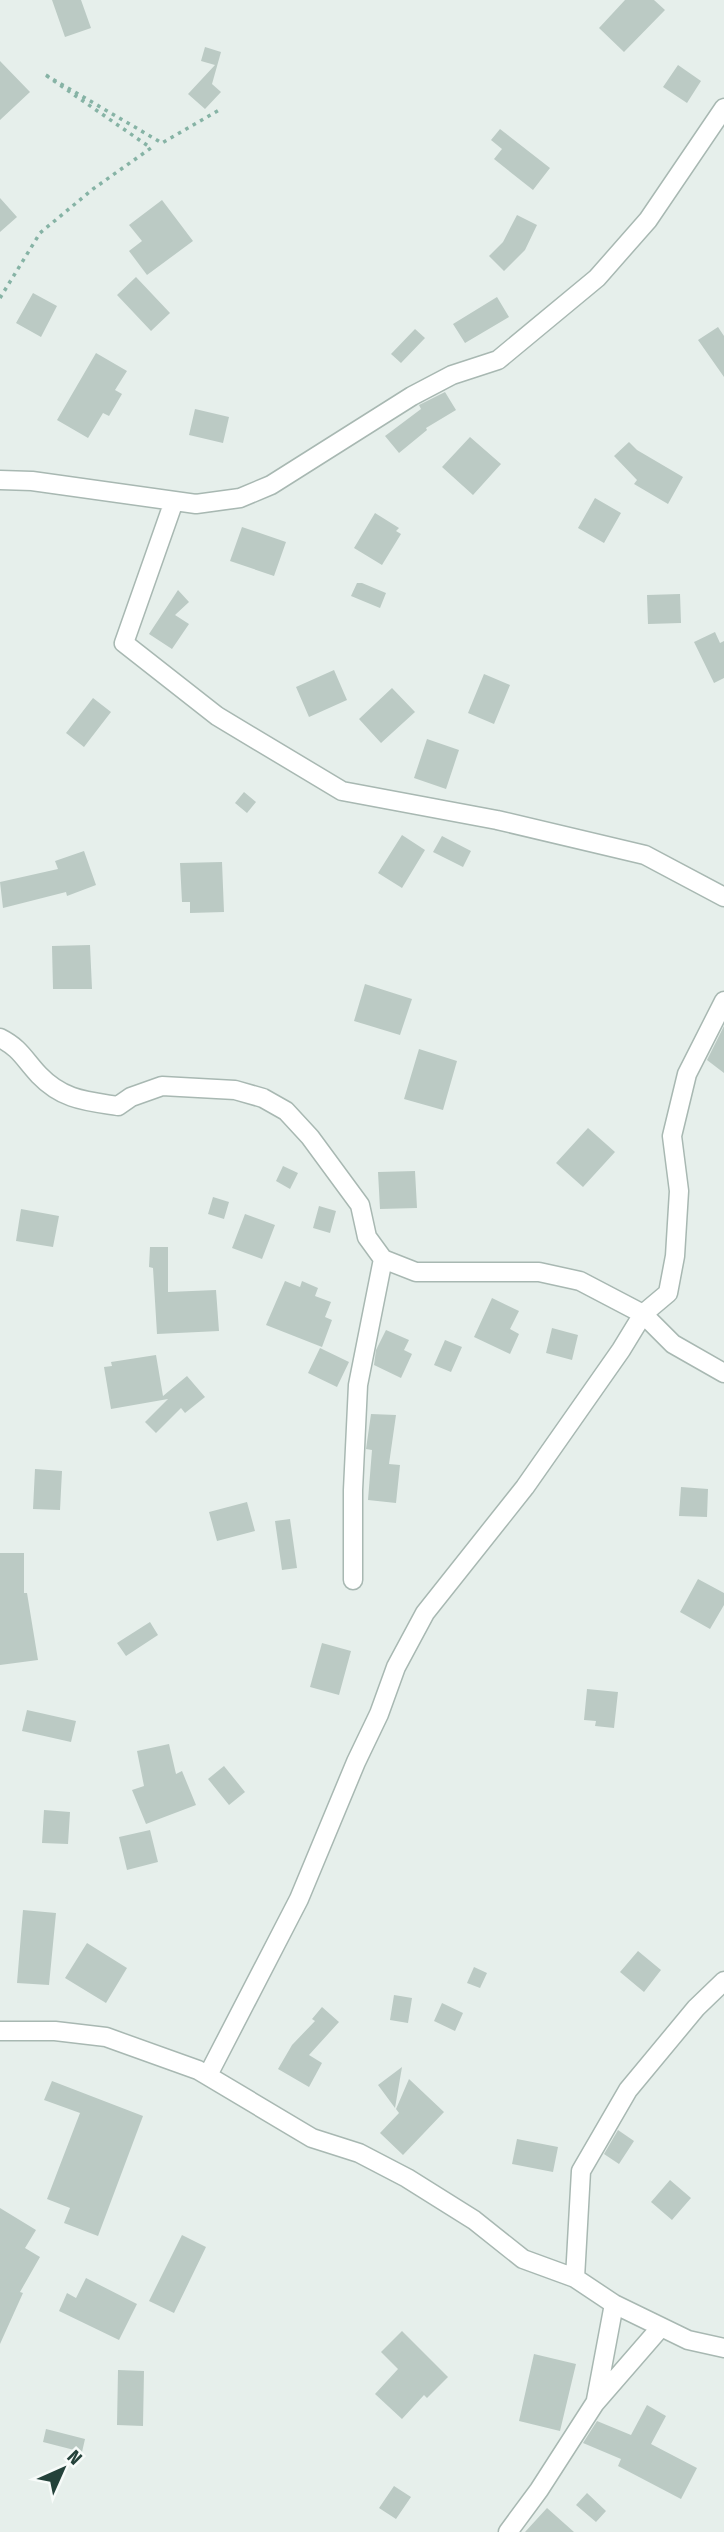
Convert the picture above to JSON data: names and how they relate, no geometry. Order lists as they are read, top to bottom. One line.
{"north":"top right"}
